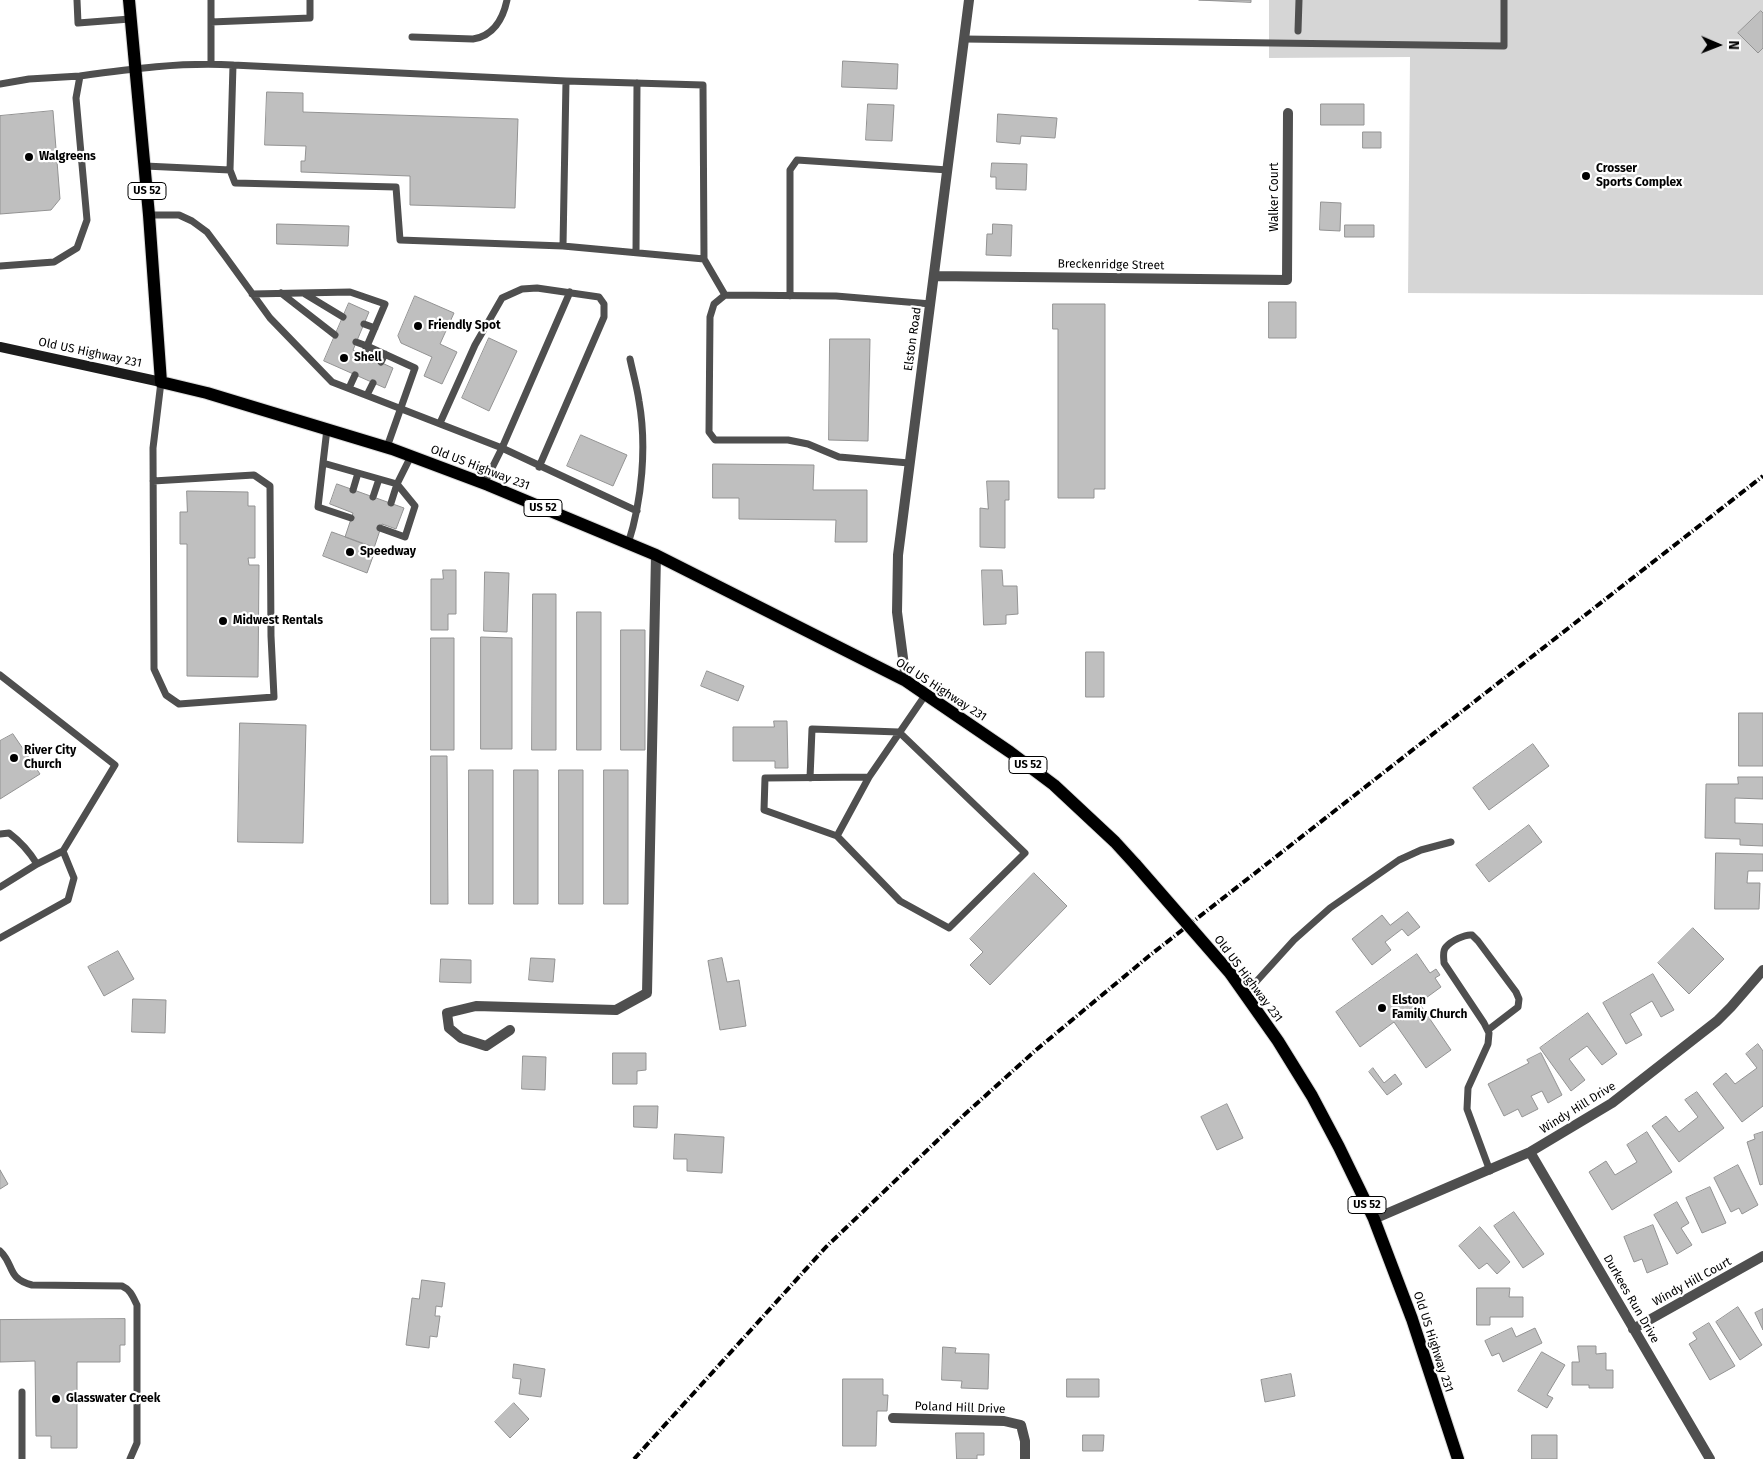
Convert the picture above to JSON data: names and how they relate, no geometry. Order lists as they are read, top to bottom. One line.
{"streets":{"main road":["US 52","Old US Highway 231"],"street":["Walker Court","Breckenridge Street","Elston Road","Windy Hill Drive","Windy Hill Court","Durkees Run Drive","Poland Hill Drive"]},"crossings":[["US 52","Old US Highway 231"],["Walker Court","Breckenridge Street"],["Breckenridge Street","Elston Road"],["Elston Road","Old US Highway 231"],["Old US Highway 231","Windy Hill Drive"],["Windy Hill Drive","Durkees Run Drive"],["Windy Hill Court","Durkees Run Drive"]],"places":["Walgreens","Crosser Sports Complex","Friendly Spot","Shell","Speedway","Midwest Rentals","River City Church","Elston Family Church","Glasswater Creek"],"north":"right"}
